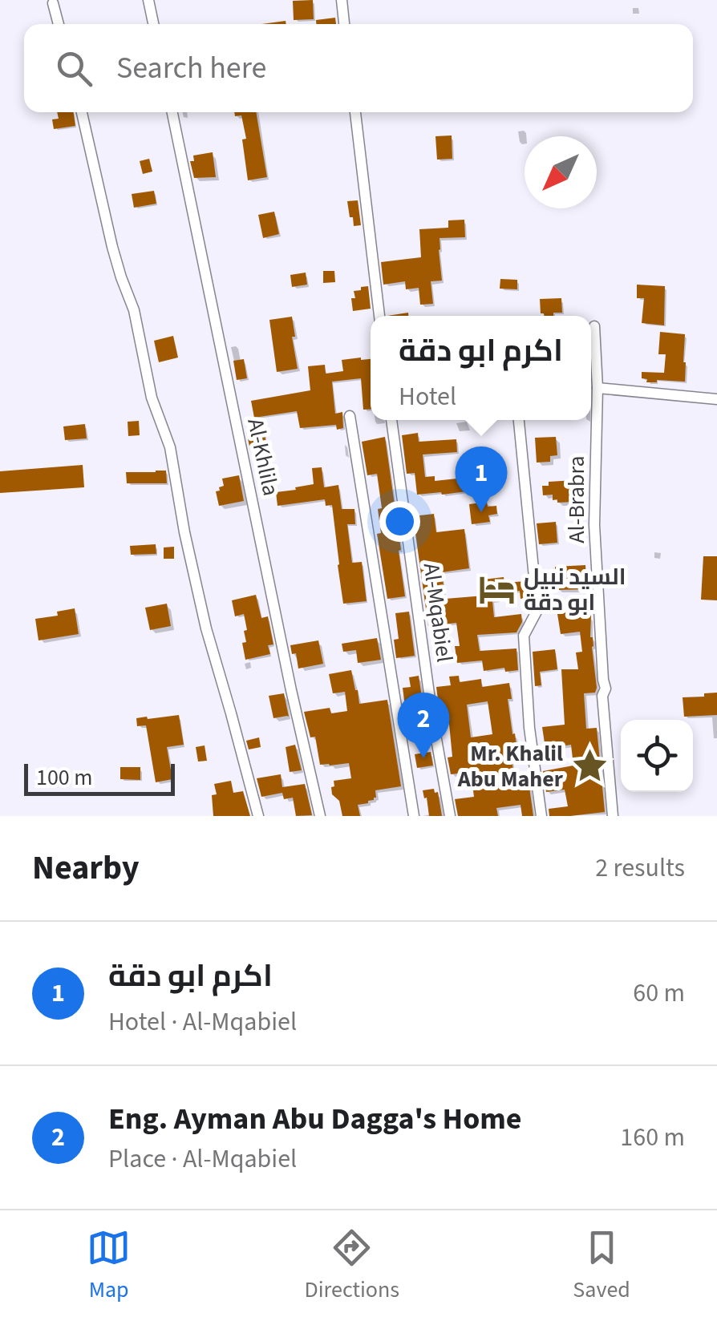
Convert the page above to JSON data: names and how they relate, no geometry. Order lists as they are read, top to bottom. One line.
{"streets":{"street":["Al-Khlila","Al-Brabra","Al-Mqabiel"]},"places":{"hotel":["السيد نبيل ابو دقة"],"place":["Mr. Khalil Abu Maher"]},"scale_bar":"100 m","north":"bottom left","page":{"search":"Search here","popup":["اكرم ابو دقة","Hotel"],"pins":["1","2"],"scale":"100 m","heading":["Nearby","2 results"],"list":[{"mark":"1","name":"اكرم ابو دقة","note":"Hotel · Al-Mqabiel","value":"60 m"},{"mark":"2","name":"Eng. Ayman Abu Dagga's Home","note":"Place · Al-Mqabiel","value":"160 m"}],"nav":["Map","Directions","Saved"]}}
